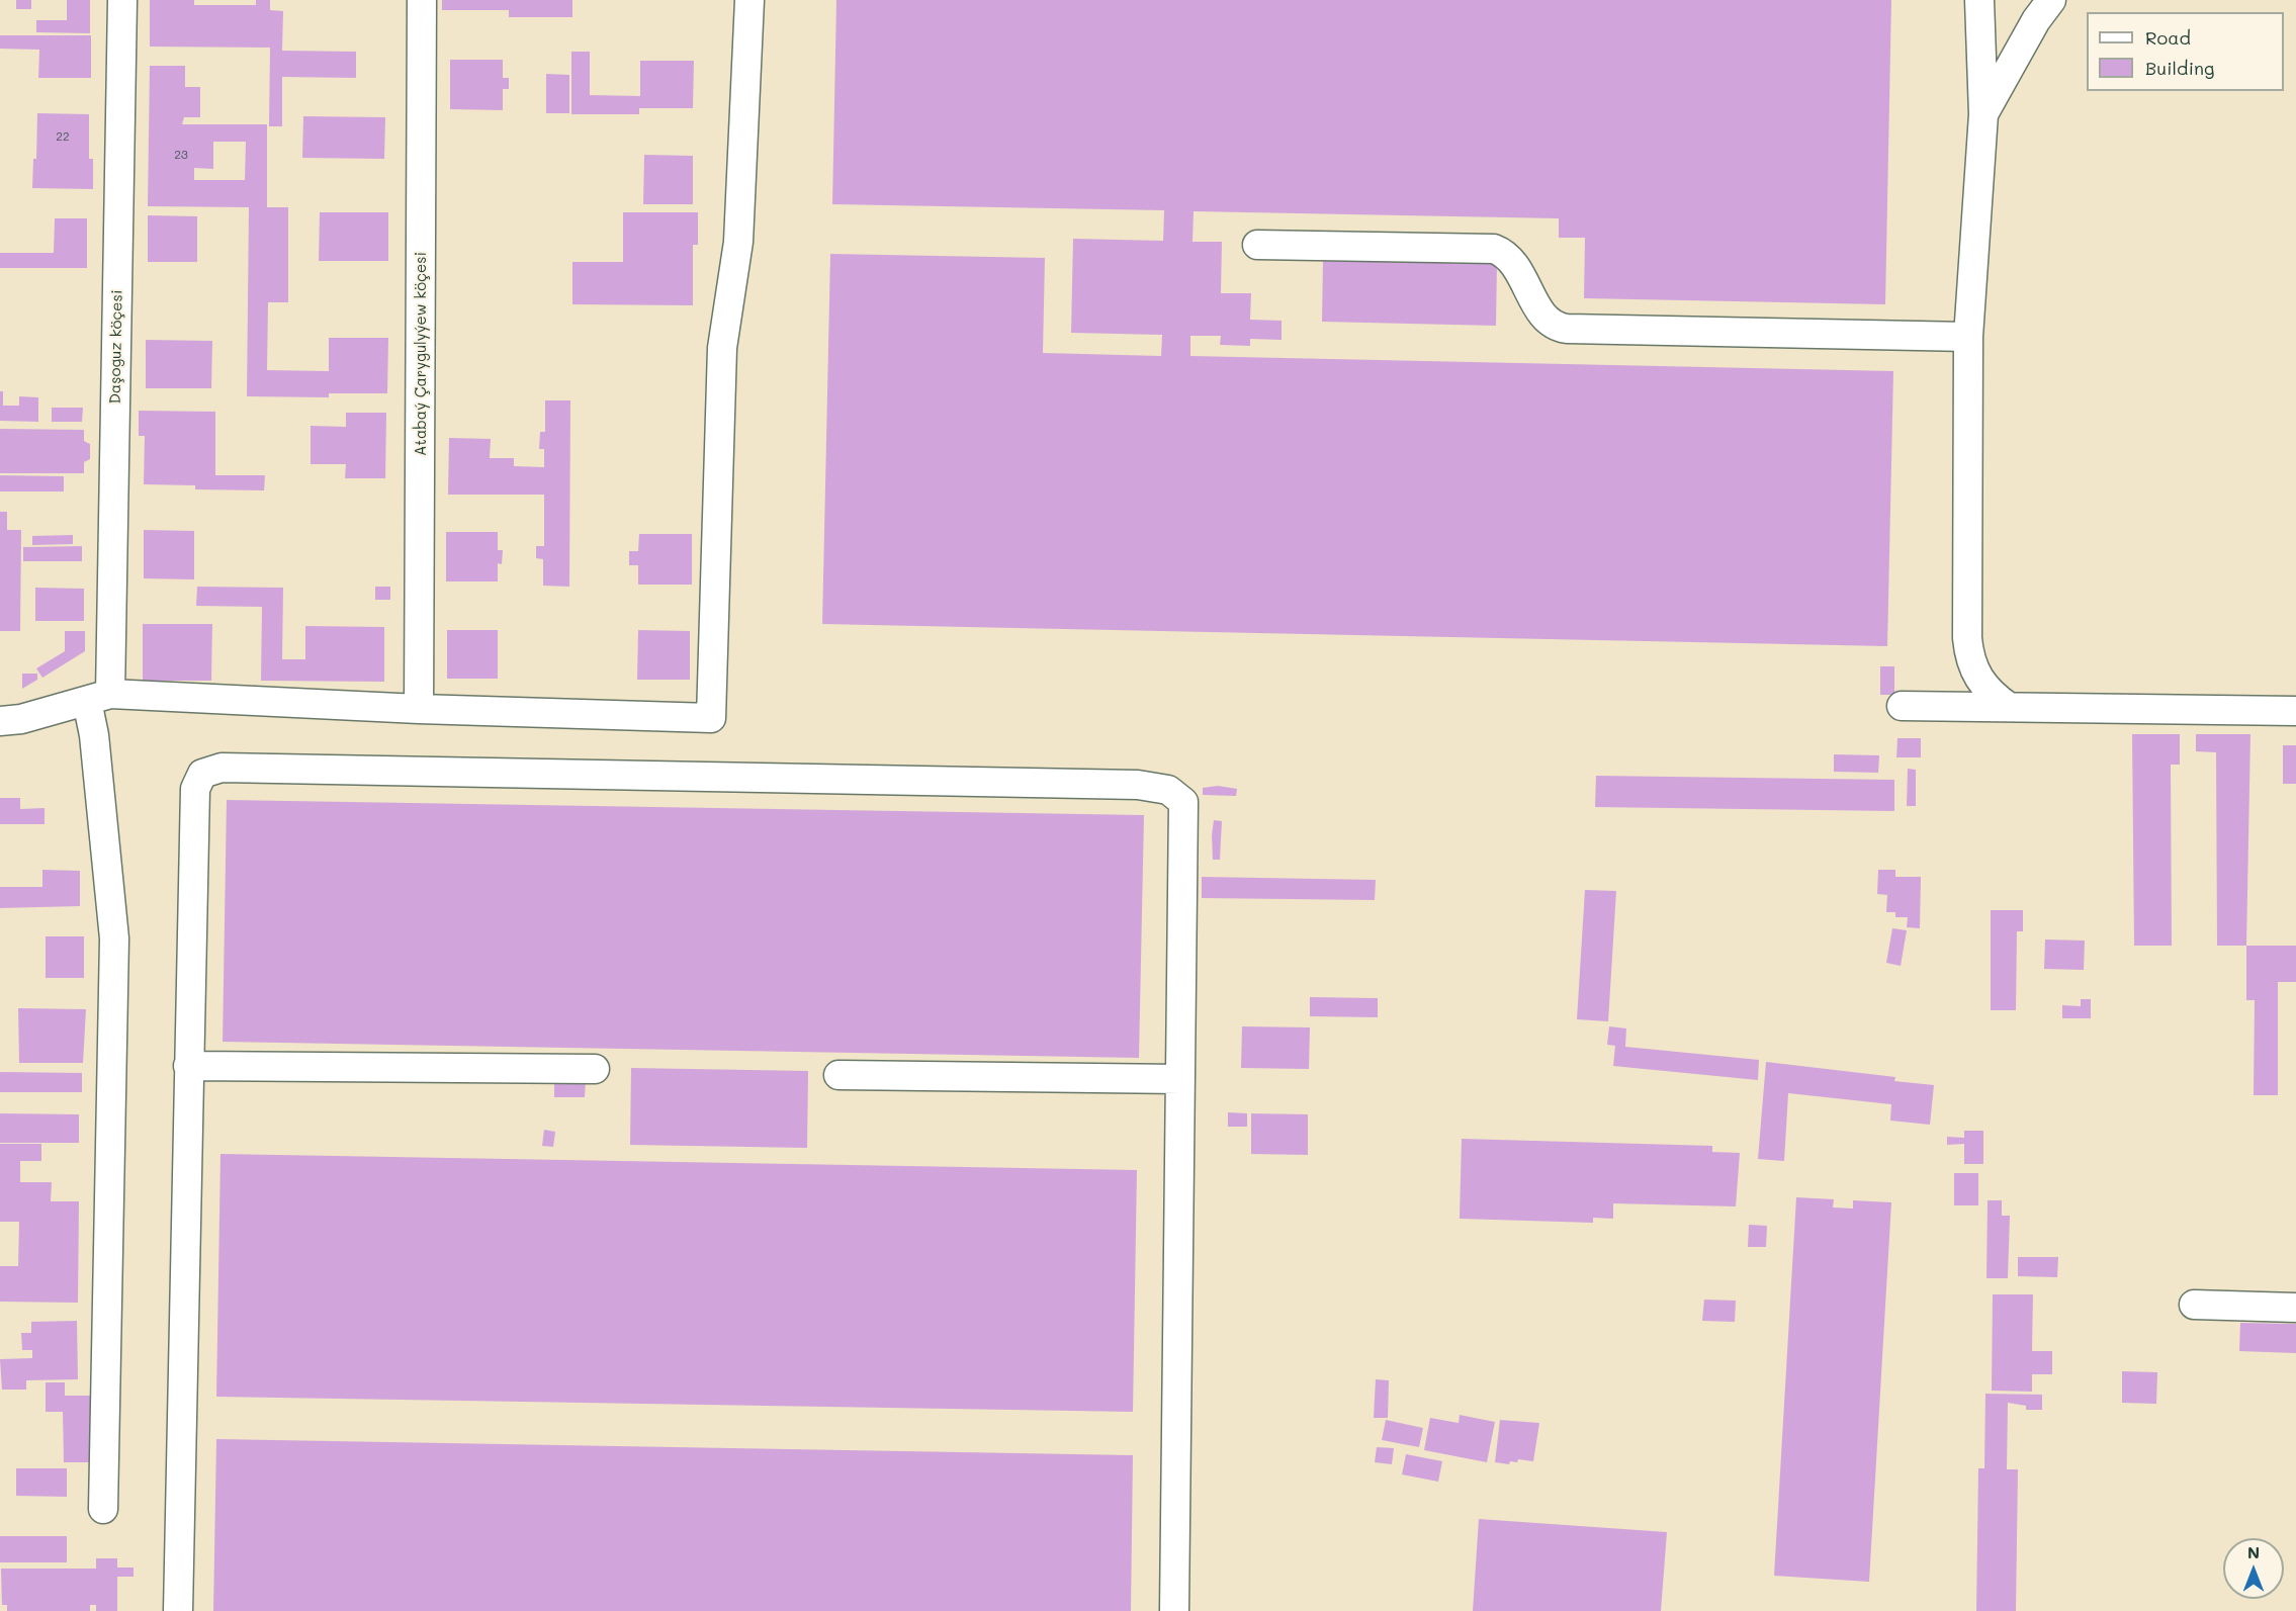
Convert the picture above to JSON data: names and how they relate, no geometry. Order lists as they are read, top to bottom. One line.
{"streets":{"street":["Daşoguz köçesi","Atabaý Çarygulyýew köçesi"]},"house_numbers":["22","23"],"legend":["Road","Building"],"north":"top"}
